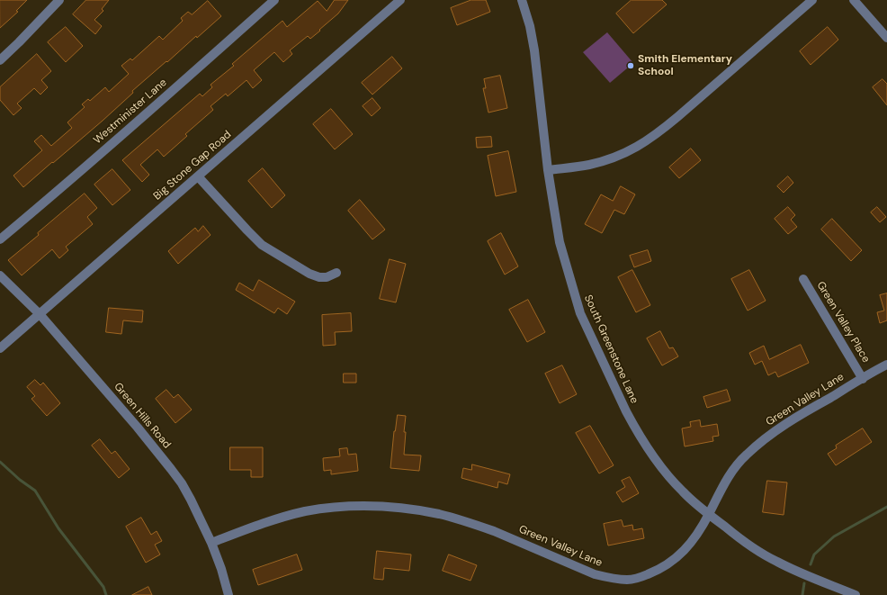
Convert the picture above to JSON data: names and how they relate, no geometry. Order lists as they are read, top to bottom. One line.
{"streets":{"street":["Westminister Lane","Big Stone Gap Road","Green Valley Place","South Greenstone Lane","Green Valley Lane","Green Hills Road"]},"crossings":[["Big Stone Gap Road","Green Hills Road"],["Green Valley Place","Green Valley Lane"],["South Greenstone Lane","Green Valley Lane"],["Green Valley Lane","Green Hills Road"]],"places":["Smith Elementary School"]}
